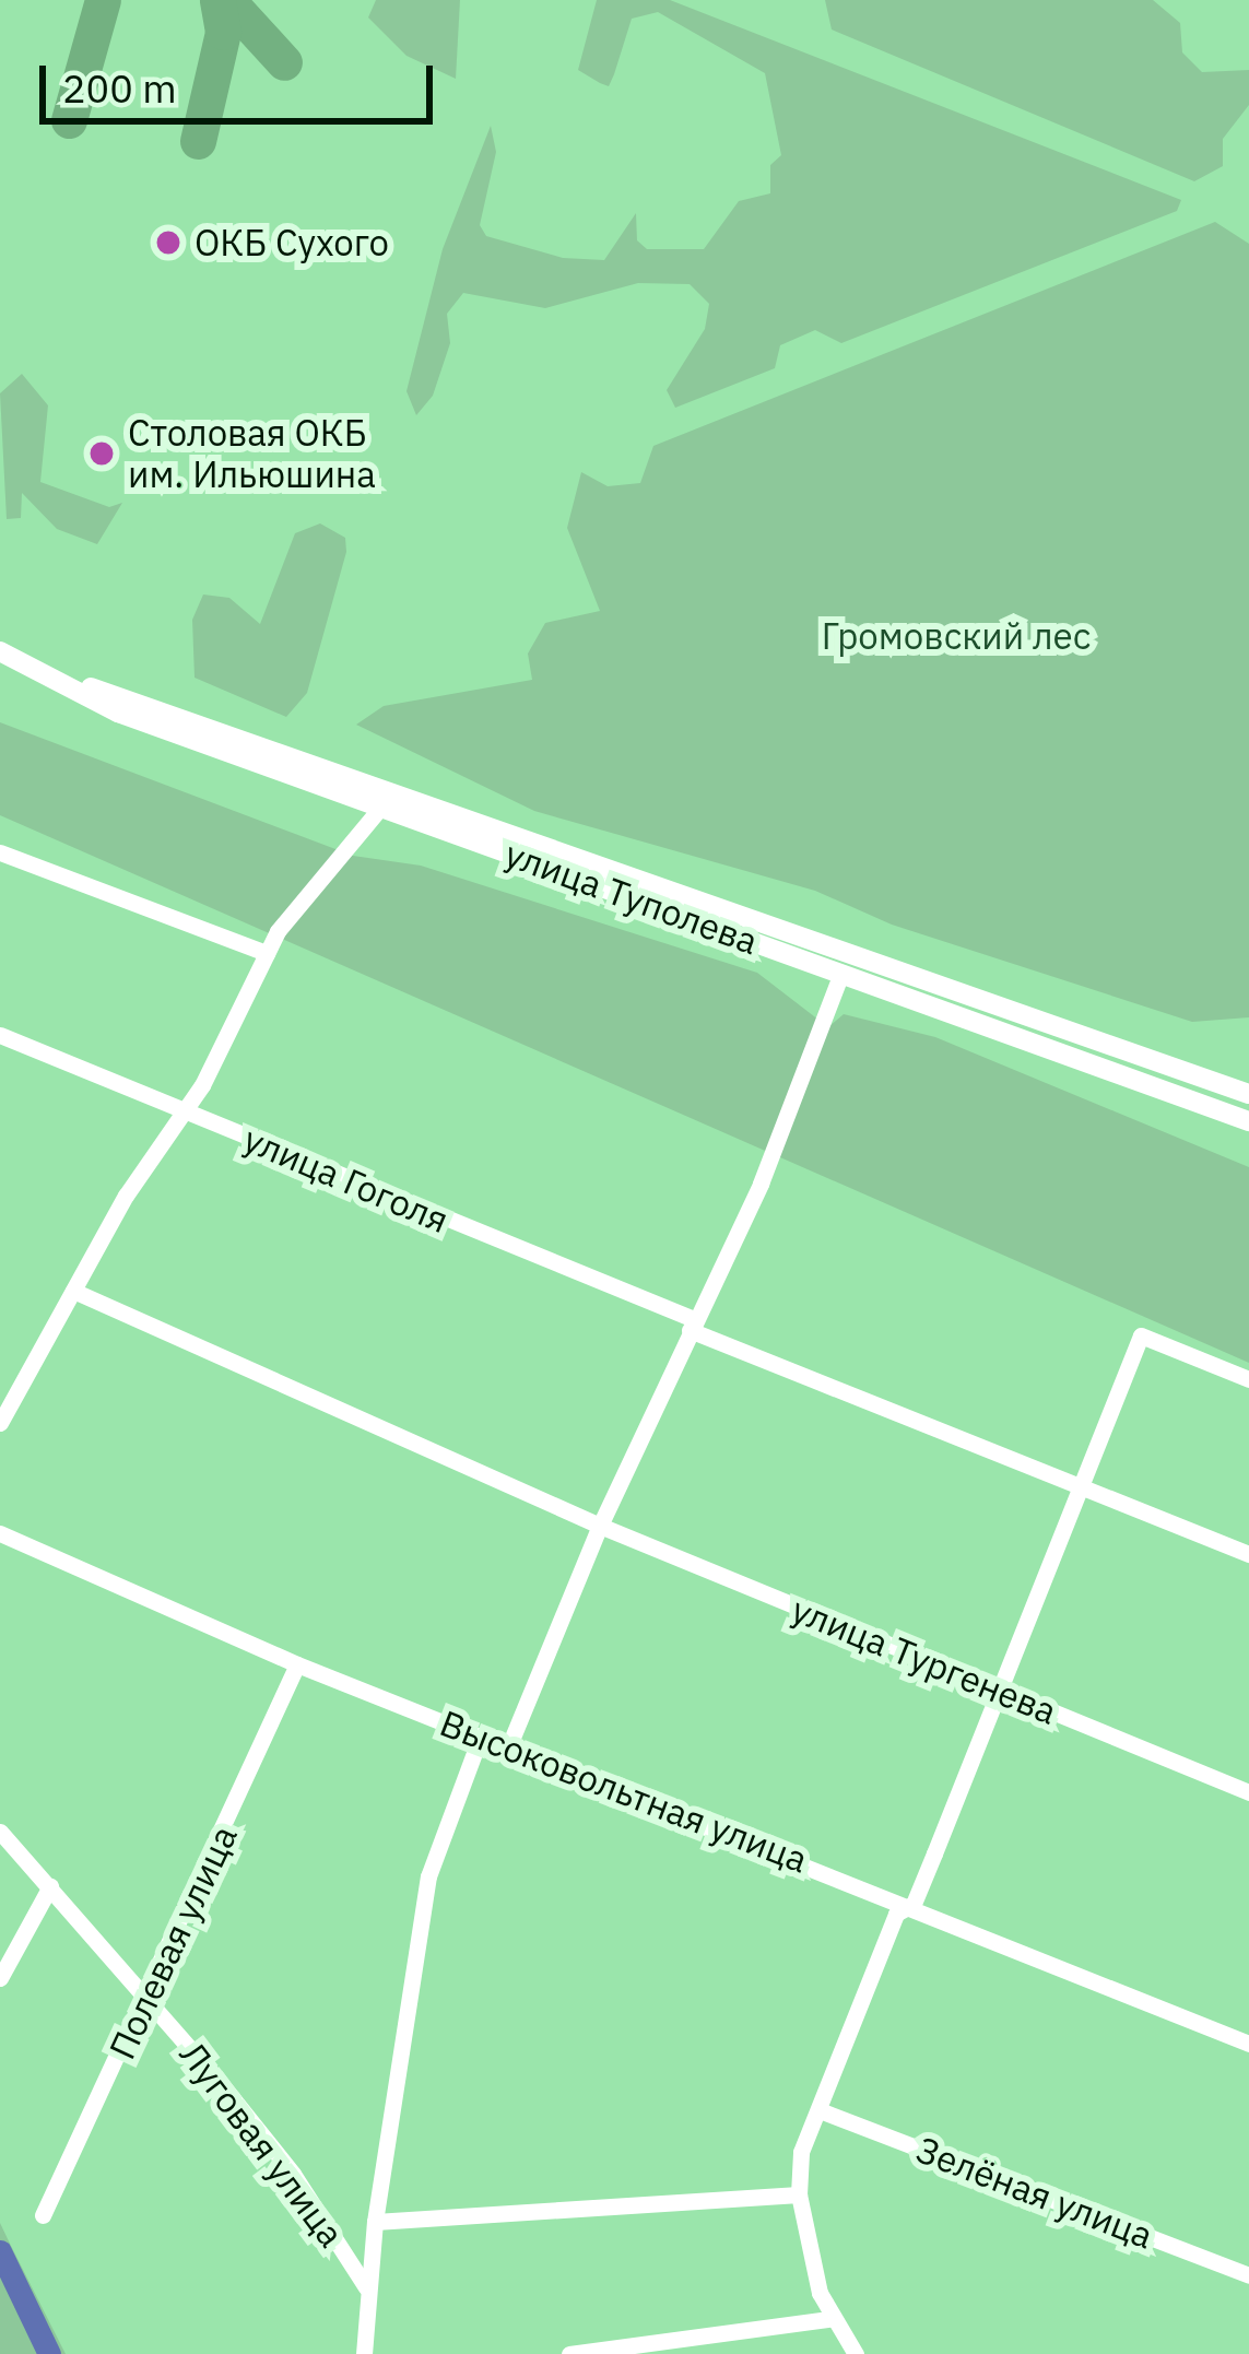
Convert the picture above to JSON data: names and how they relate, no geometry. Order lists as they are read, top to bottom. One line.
{"streets":{"main road":["улица Туполева"],"street":["улица Гоголя","улица Тургенева","Высоковольтная улица","Полевая улица","Луговая улица","Зелёная улица"]},"crossings":[["Высоковольтная улица","Полевая улица"],["Полевая улица","Луговая улица"]],"parks":["Громовский лес"],"places":["ОКБ Сухого","Столовая ОКБ им. Ильюшина"],"scale_bar":"200 m"}
